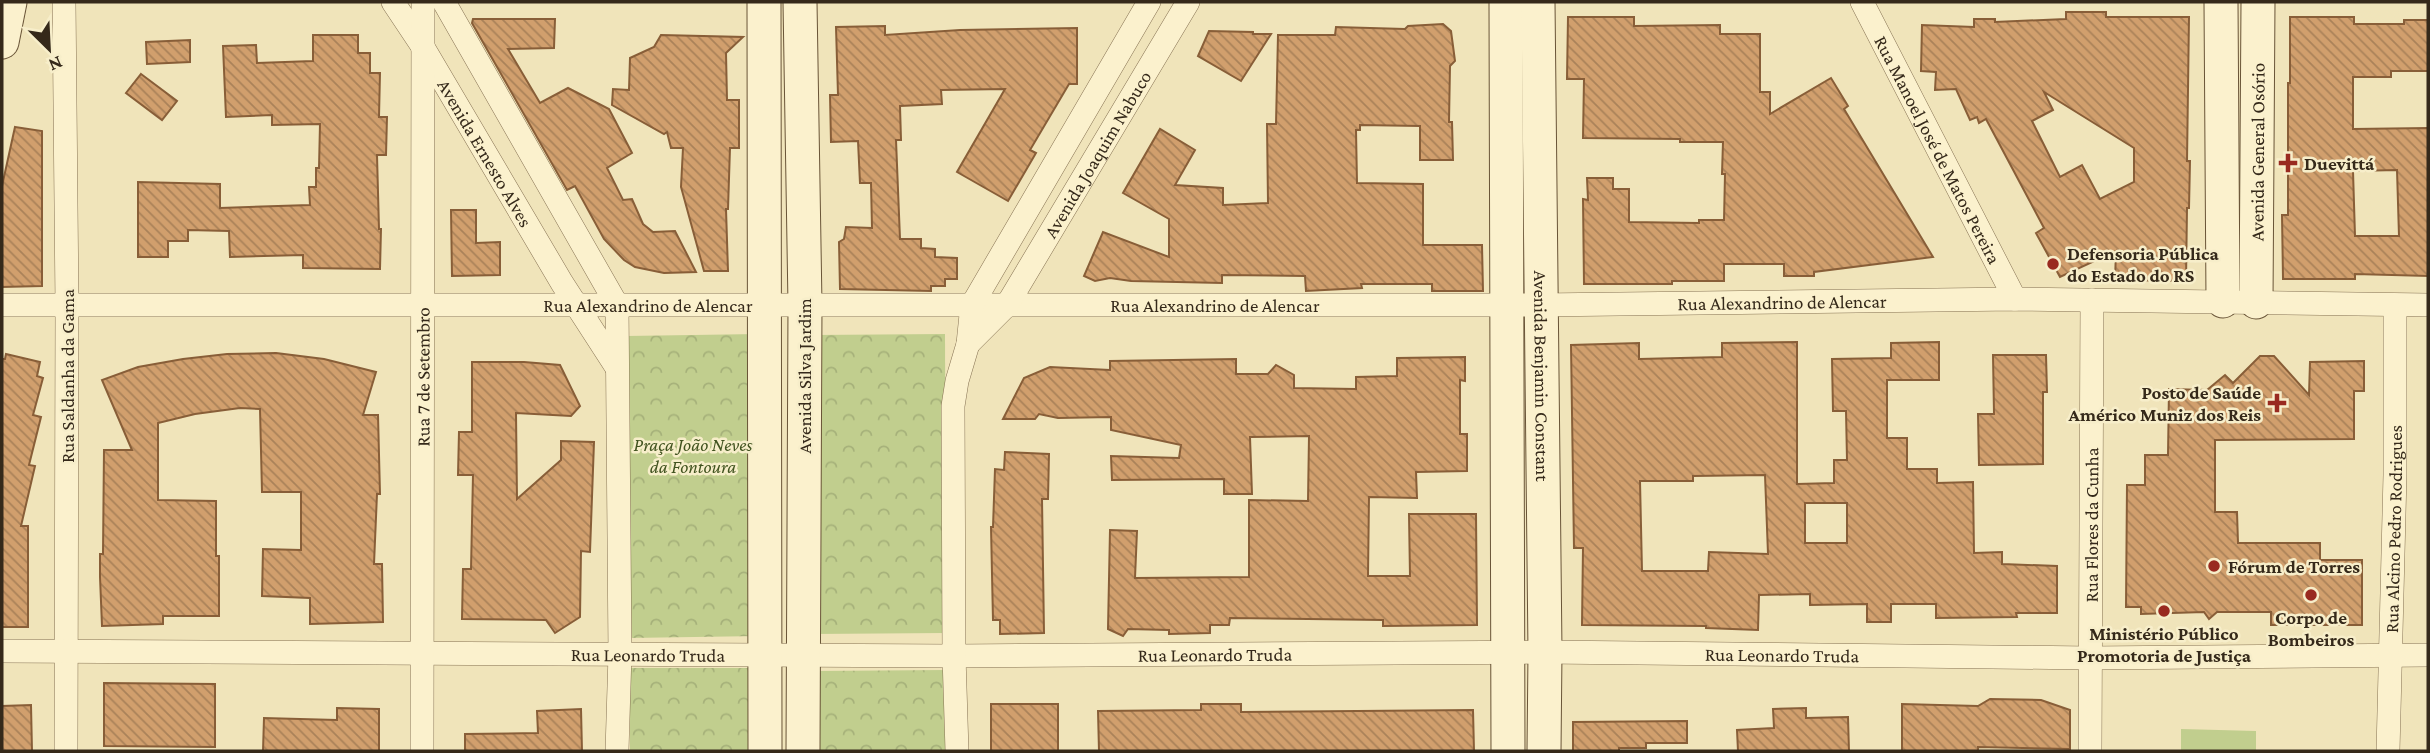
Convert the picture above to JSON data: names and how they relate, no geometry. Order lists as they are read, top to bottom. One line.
{"streets":{"street":["Rua Manoel José de Matos Pereira","Avenida General Osório","Avenida Ernesto Alves","Avenida Joaquim Nabuco","Rua Alexandrino de Alencar","Rua Saldanha da Gama","Rua 7 de Setembro","Avenida Silva Jardim","Avenida Benjamin Constant","Rua Flores da Cunha","Rua Alcino Pedro Rodrigues","Rua Leonardo Truda"]},"crossings":[["Rua Manoel José de Matos Pereira","Rua Alexandrino de Alencar"],["Avenida General Osório","Rua Alexandrino de Alencar"],["Avenida Ernesto Alves","Rua Alexandrino de Alencar"],["Avenida Ernesto Alves","Rua 7 de Setembro"],["Avenida Joaquim Nabuco","Rua Alexandrino de Alencar"],["Rua Alexandrino de Alencar","Rua Saldanha da Gama"],["Rua Alexandrino de Alencar","Rua 7 de Setembro"],["Rua Alexandrino de Alencar","Avenida Silva Jardim"],["Rua Alexandrino de Alencar","Avenida Benjamin Constant"],["Rua Alexandrino de Alencar","Rua Flores da Cunha"],["Rua Alexandrino de Alencar","Rua Alcino Pedro Rodrigues"],["Rua Saldanha da Gama","Rua Leonardo Truda"],["Rua 7 de Setembro","Rua Leonardo Truda"],["Avenida Silva Jardim","Rua Leonardo Truda"],["Avenida Benjamin Constant","Rua Leonardo Truda"],["Rua Flores da Cunha","Rua Leonardo Truda"],["Rua Alcino Pedro Rodrigues","Rua Leonardo Truda"]],"parks":["Praça João Neves da Fontoura"],"places":{"health":["Duevittá","Posto de Saúde Américo Muniz dos Reis"],"other":["Defensoria Pública do Estado do RS","Fórum de Torres","Corpo de Bombeiros","Ministério Público Promotoria de Justiça"]},"north":"bottom right"}
